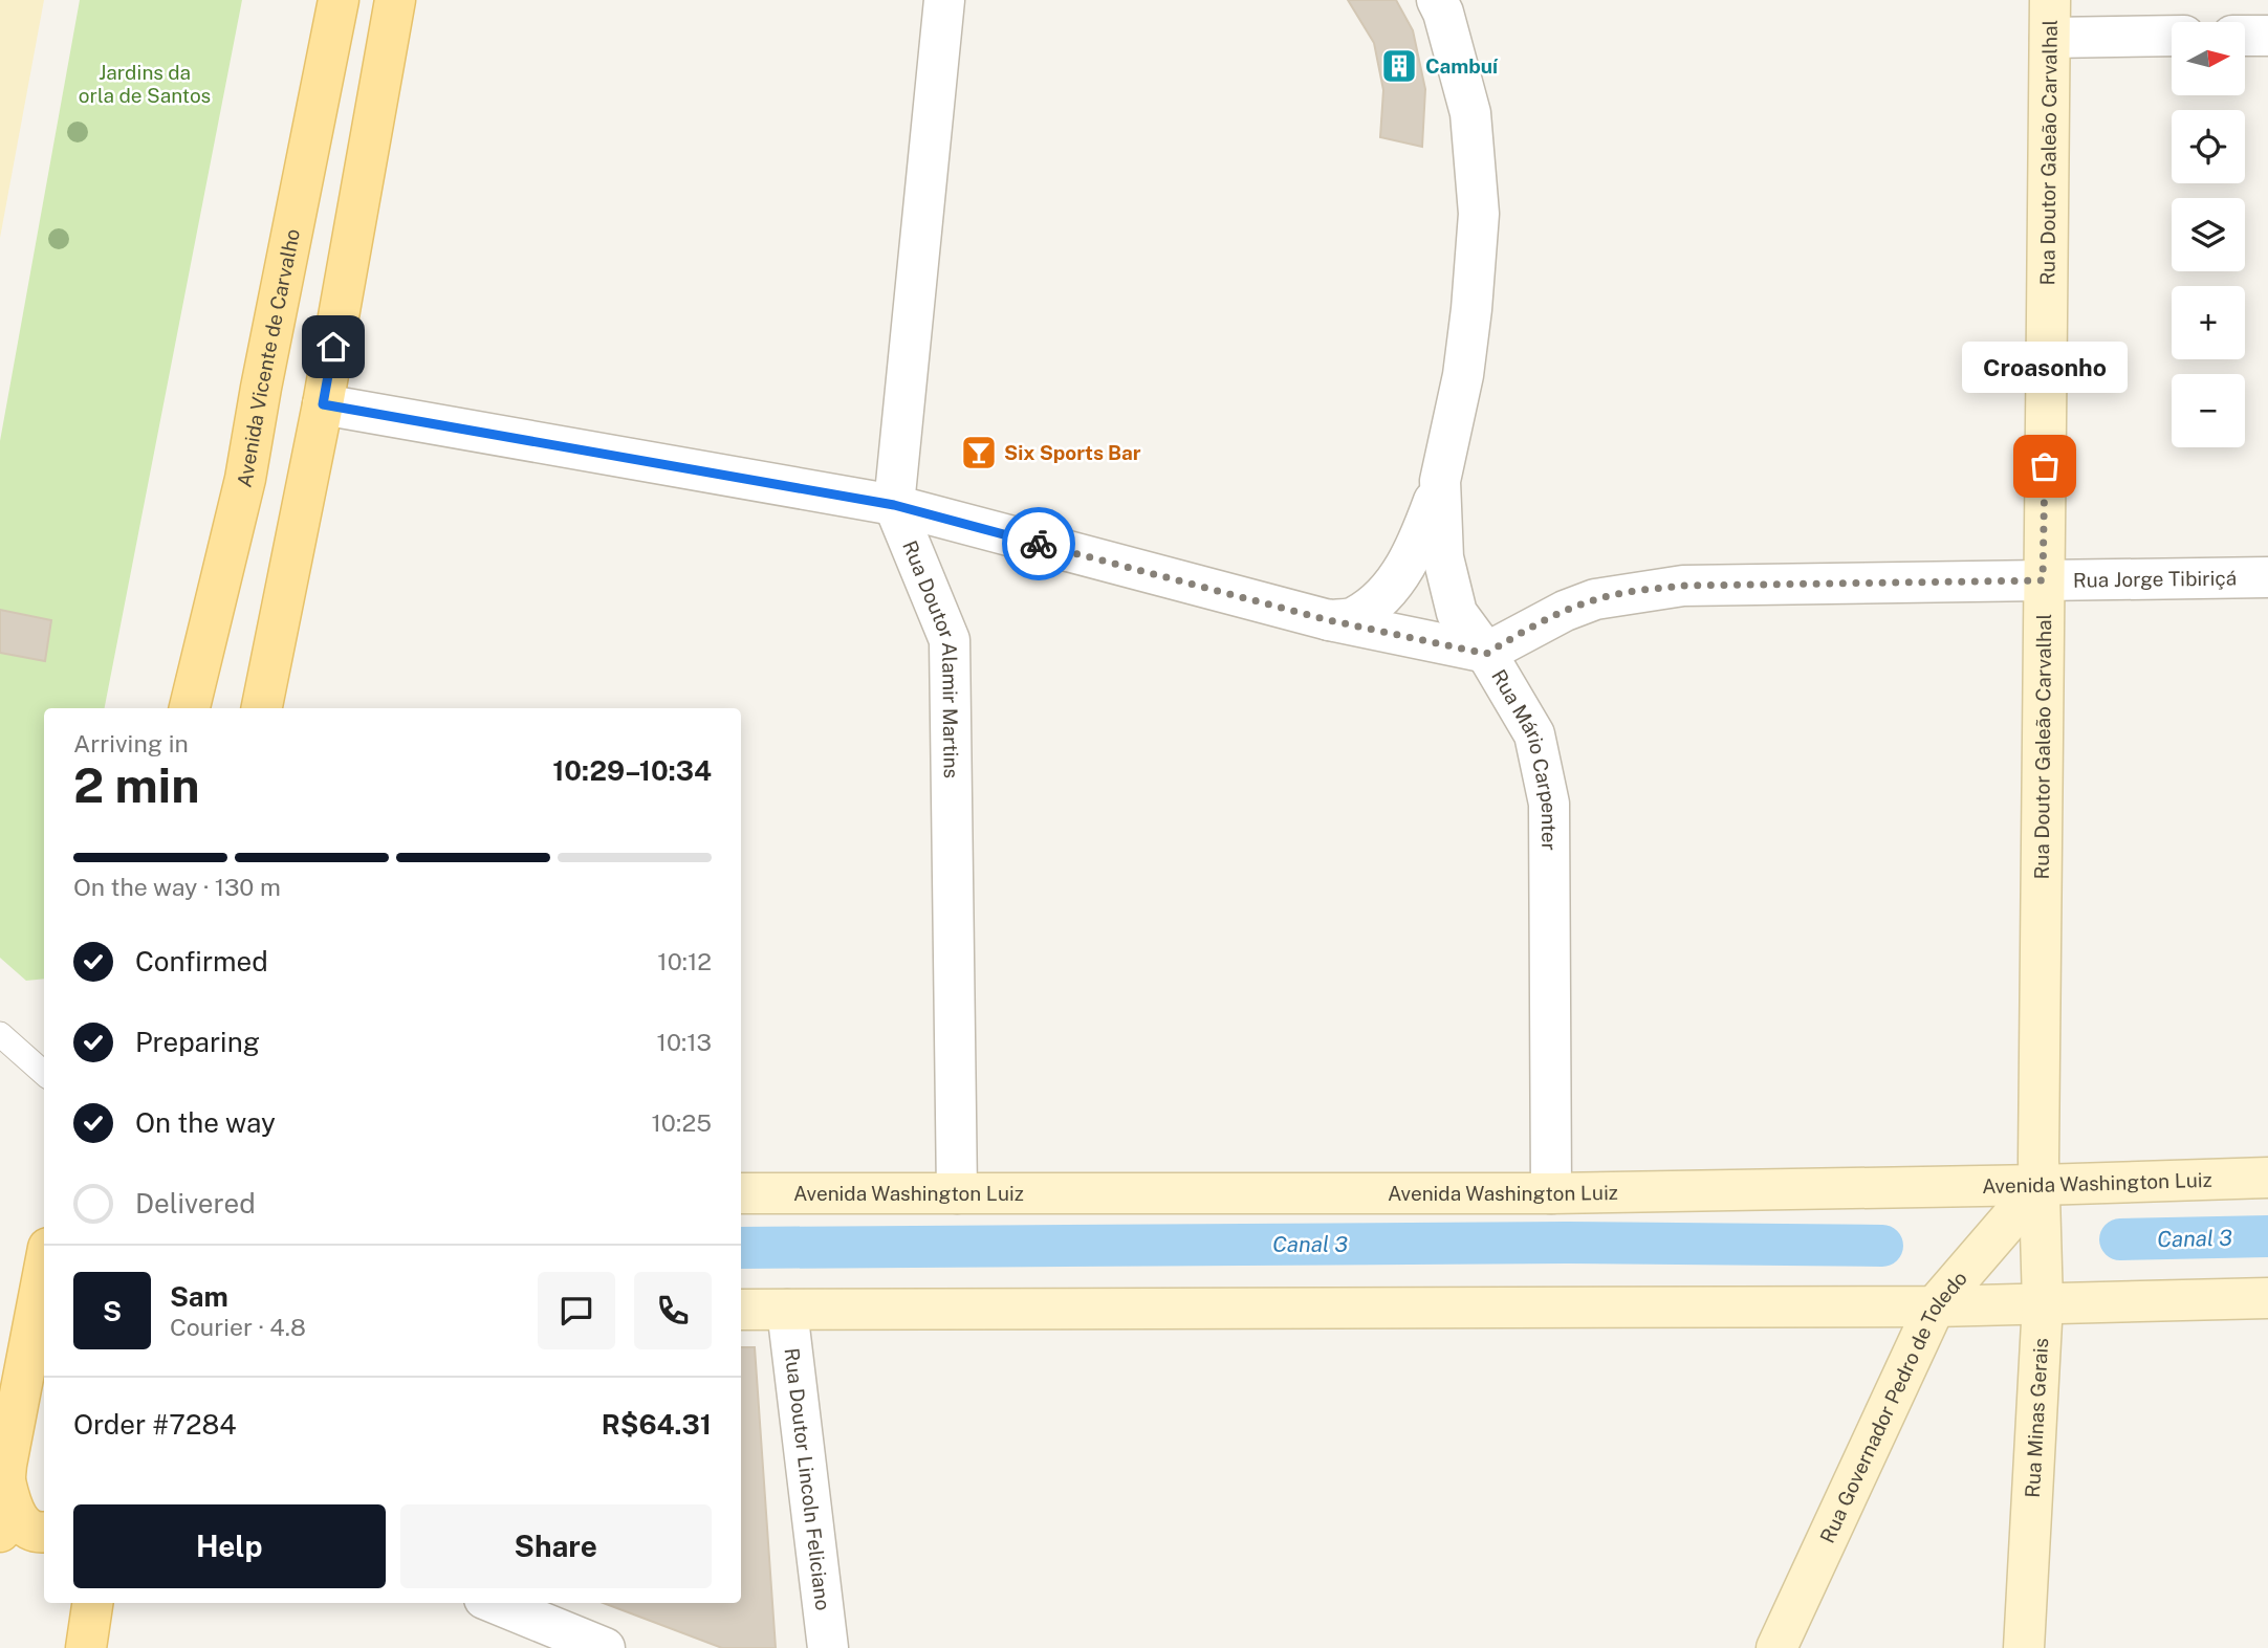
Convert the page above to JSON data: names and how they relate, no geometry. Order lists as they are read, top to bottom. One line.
{"streets":{"main road":["Rua Doutor Galeão Carvalhal","Avenida Vicente de Carvalho","Avenida Washington Luiz","Rua Governador Pedro de Toledo","Rua Minas Gerais"],"street":["Rua Jorge Tibiriçá","Rua Doutor Alamir Martins","Rua Mário Carpenter","Rua Doutor Lincoln Feliciano"]},"crossings":[["Rua Doutor Galeão Carvalhal","Rua Jorge Tibiriçá"],["Rua Doutor Galeão Carvalhal","Avenida Washington Luiz"],["Rua Doutor Galeão Carvalhal","Rua Governador Pedro de Toledo"],["Rua Doutor Galeão Carvalhal","Rua Minas Gerais"],["Rua Jorge Tibiriçá","Rua Mário Carpenter"],["Rua Doutor Alamir Martins","Avenida Washington Luiz"],["Rua Mário Carpenter","Avenida Washington Luiz"],["Avenida Washington Luiz","Rua Governador Pedro de Toledo"],["Avenida Washington Luiz","Rua Minas Gerais"],["Rua Governador Pedro de Toledo","Rua Minas Gerais"]],"water":["Canal 3"],"parks":["Jardins da orla de Santos"],"places":{"building":["Cambuí"],"bar":["Six Sports Bar"],"other":["Croasonho"]},"north":"right","page":{"map_buttons":["+","−"],"bubble":"Croasonho","heading":["2 min","Arriving in","10:29–10:34"],"panel":["Sam","Courier · 4.8","Order #7284","R$64.31"],"bar":"On the way · 130 m","list":[["Confirmed","10:12"],["Preparing","10:13"],["On the way","10:25"],"Delivered"],"round":"S","buttons":["Help","Share"]}}
